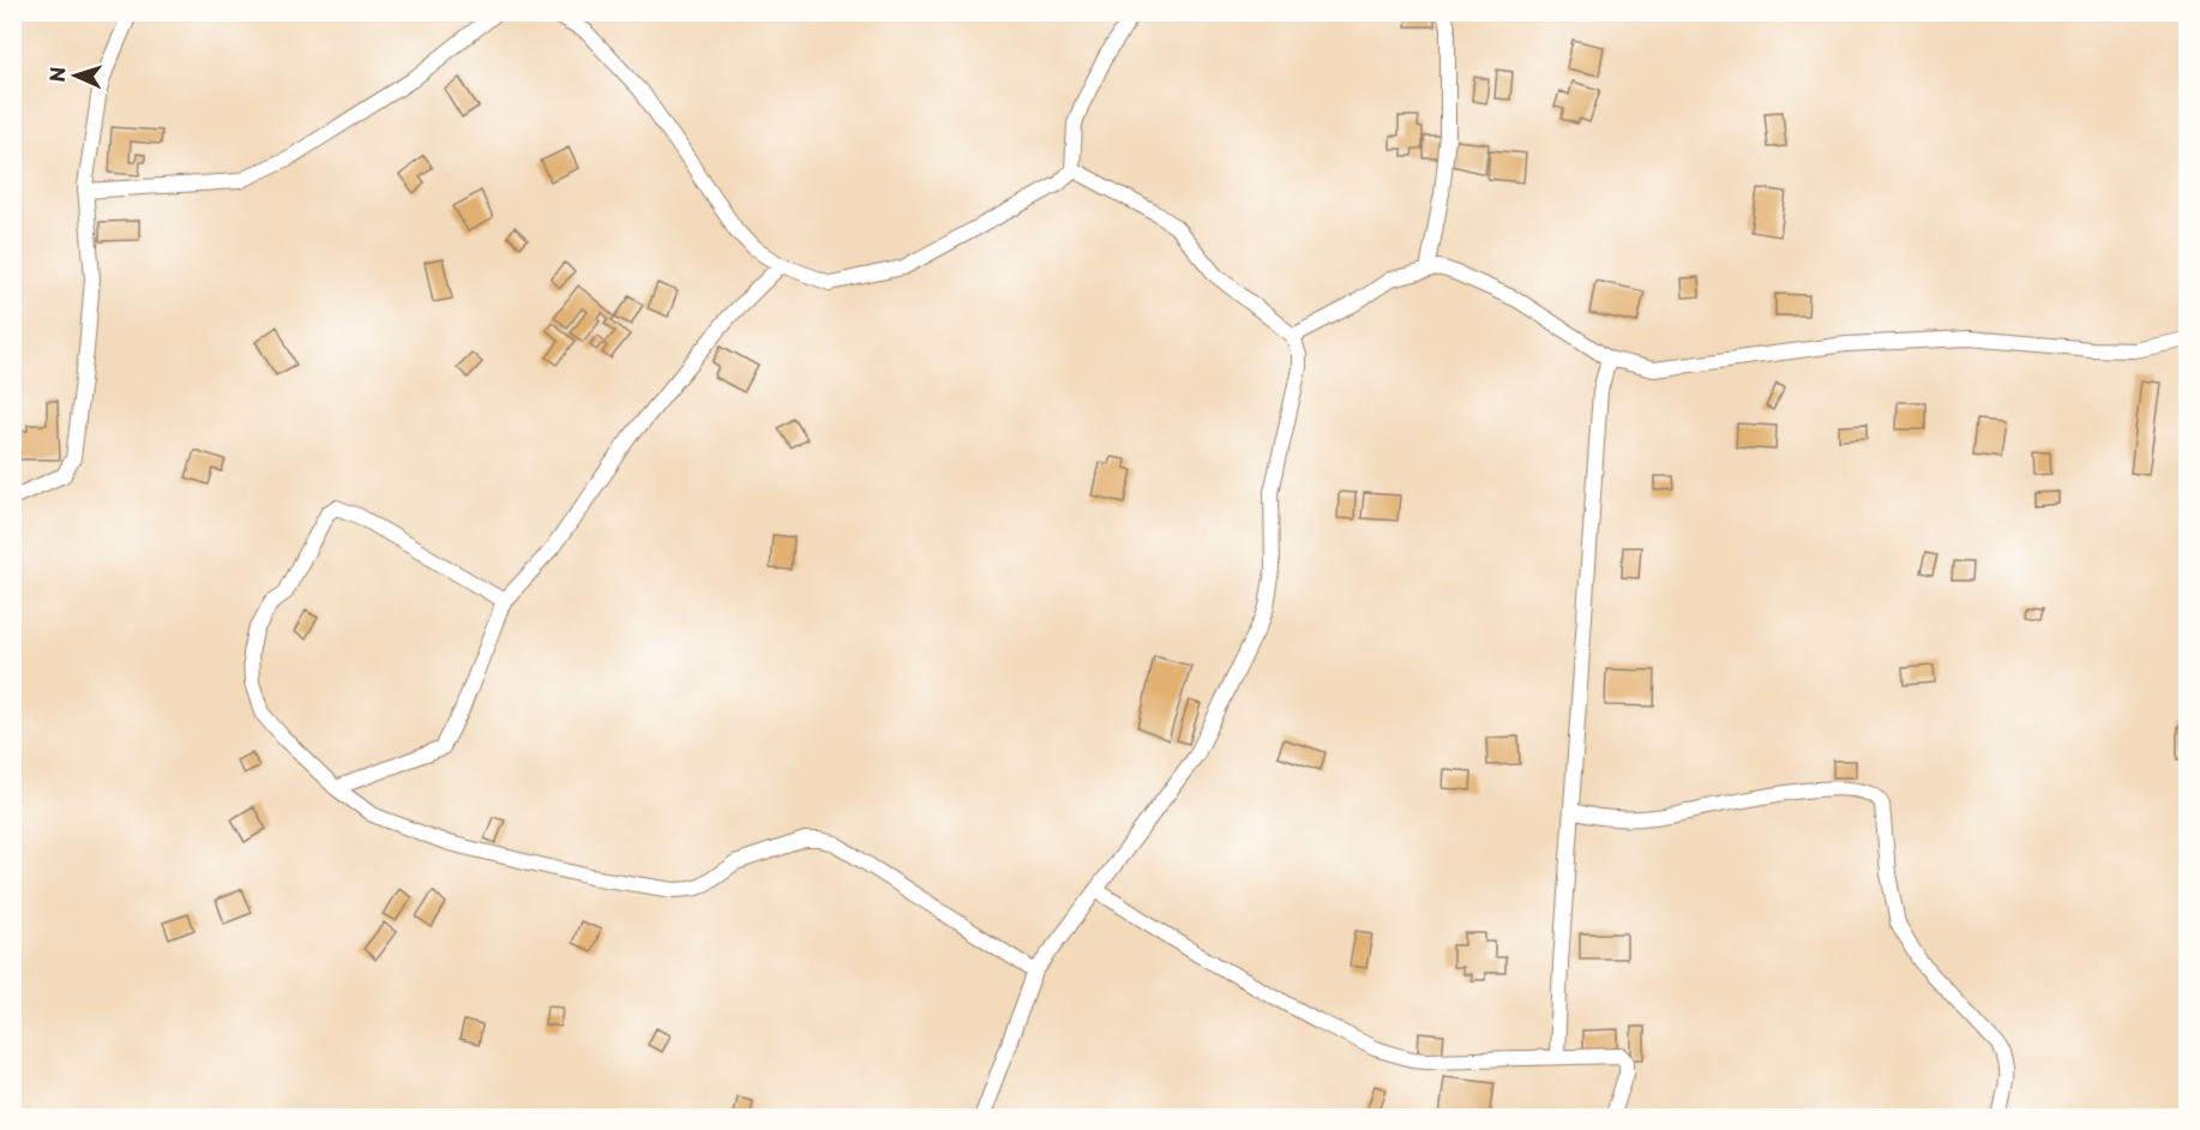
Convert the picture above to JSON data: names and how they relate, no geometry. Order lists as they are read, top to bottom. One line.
{"north":"left"}
